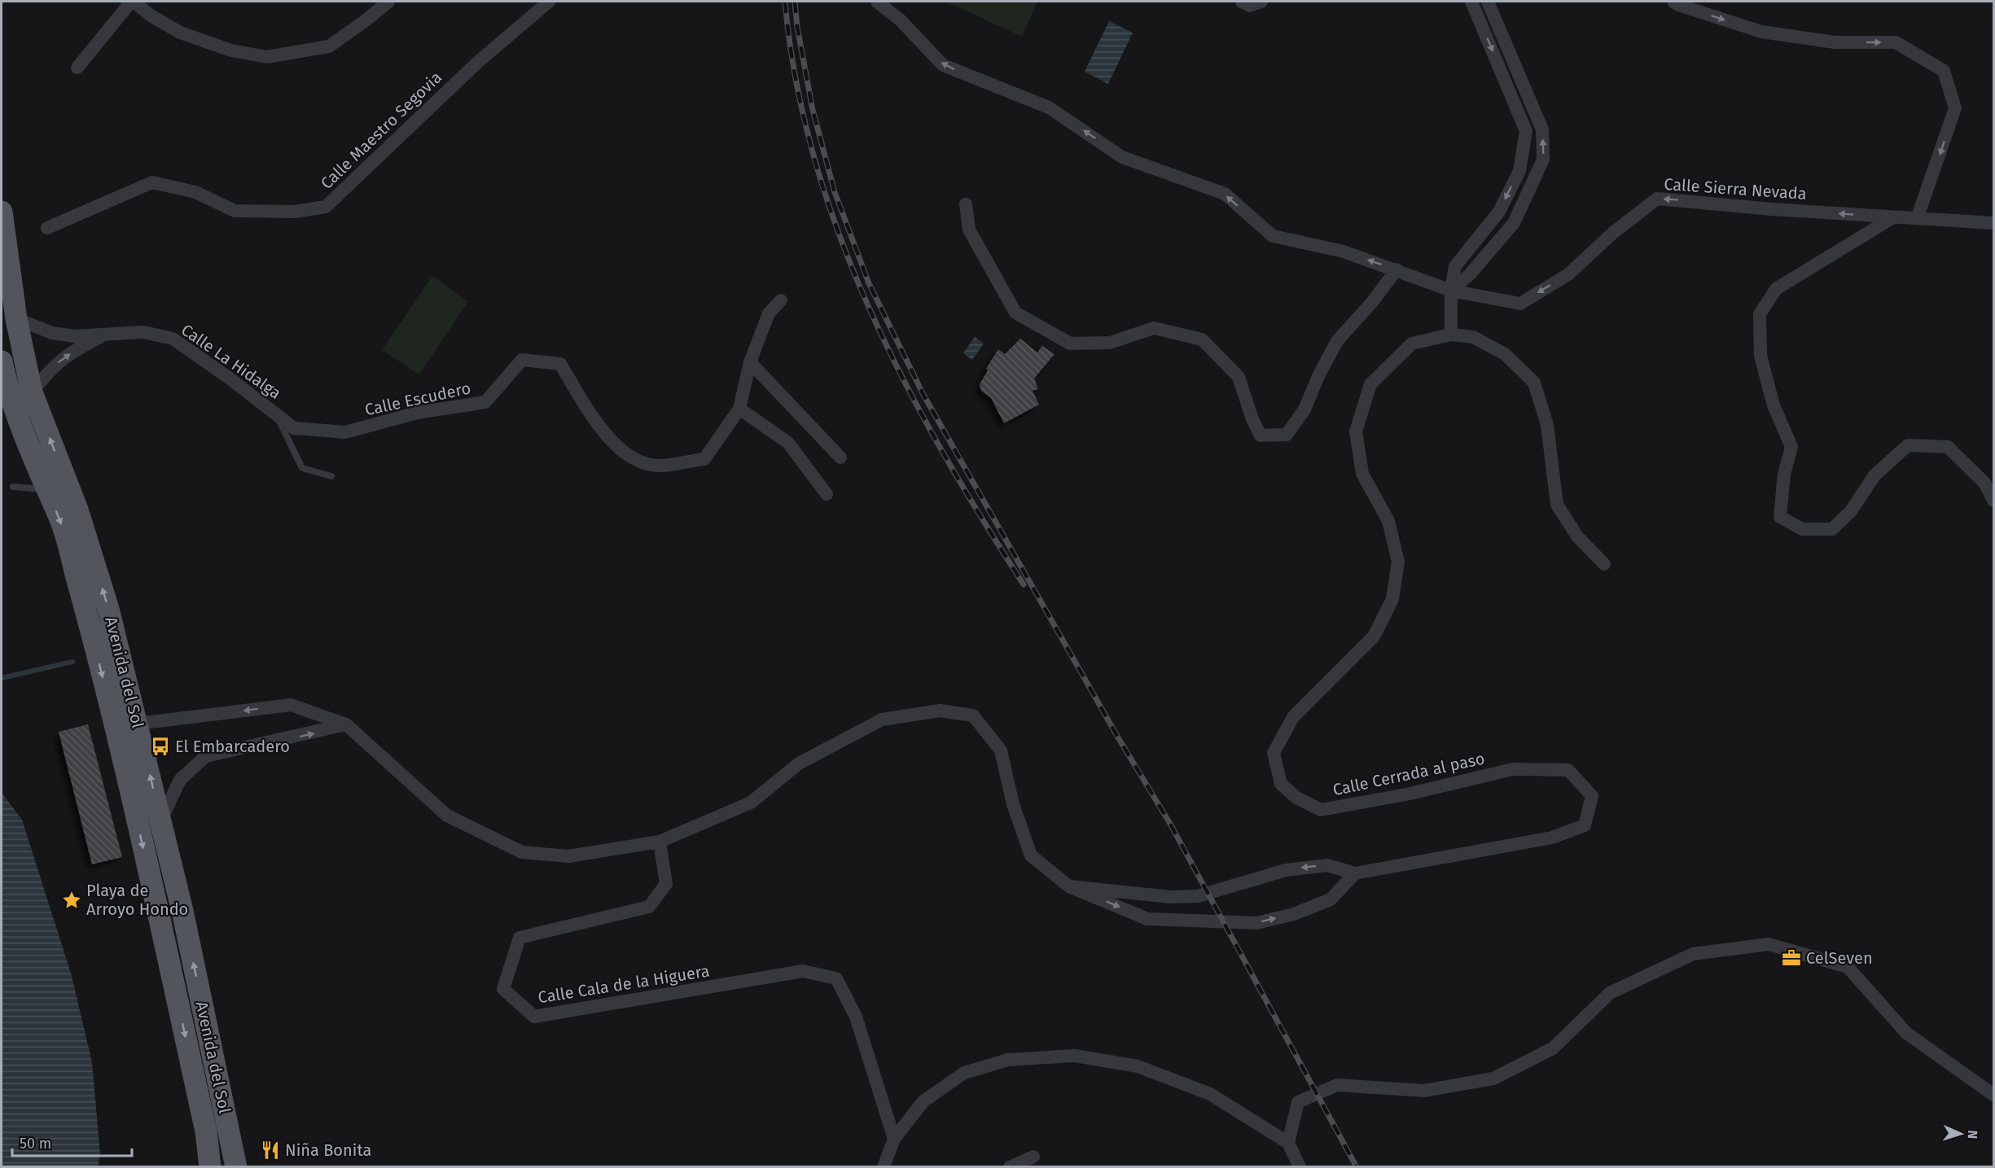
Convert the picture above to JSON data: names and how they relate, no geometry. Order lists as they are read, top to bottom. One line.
{"streets":{"main road":["Avenida del Sol"],"street":["Calle Maestro Segovia","Calle Sierra Nevada","Calle La Hidalga","Calle Escudero","Calle Cerrada al paso","Calle Cala de la Higuera"]},"crossings":[["Calle La Hidalga","Calle Escudero"],["Calle La Hidalga","Avenida del Sol"]],"one_way":["Calle Sierra Nevada"],"places":{"bus stop":["El Embarcadero"],"place":["Playa de Arroyo Hondo"],"office":["CelSeven"],"restaurant":["Niña Bonita"]},"scale_bar":"50 m","north":"right"}
